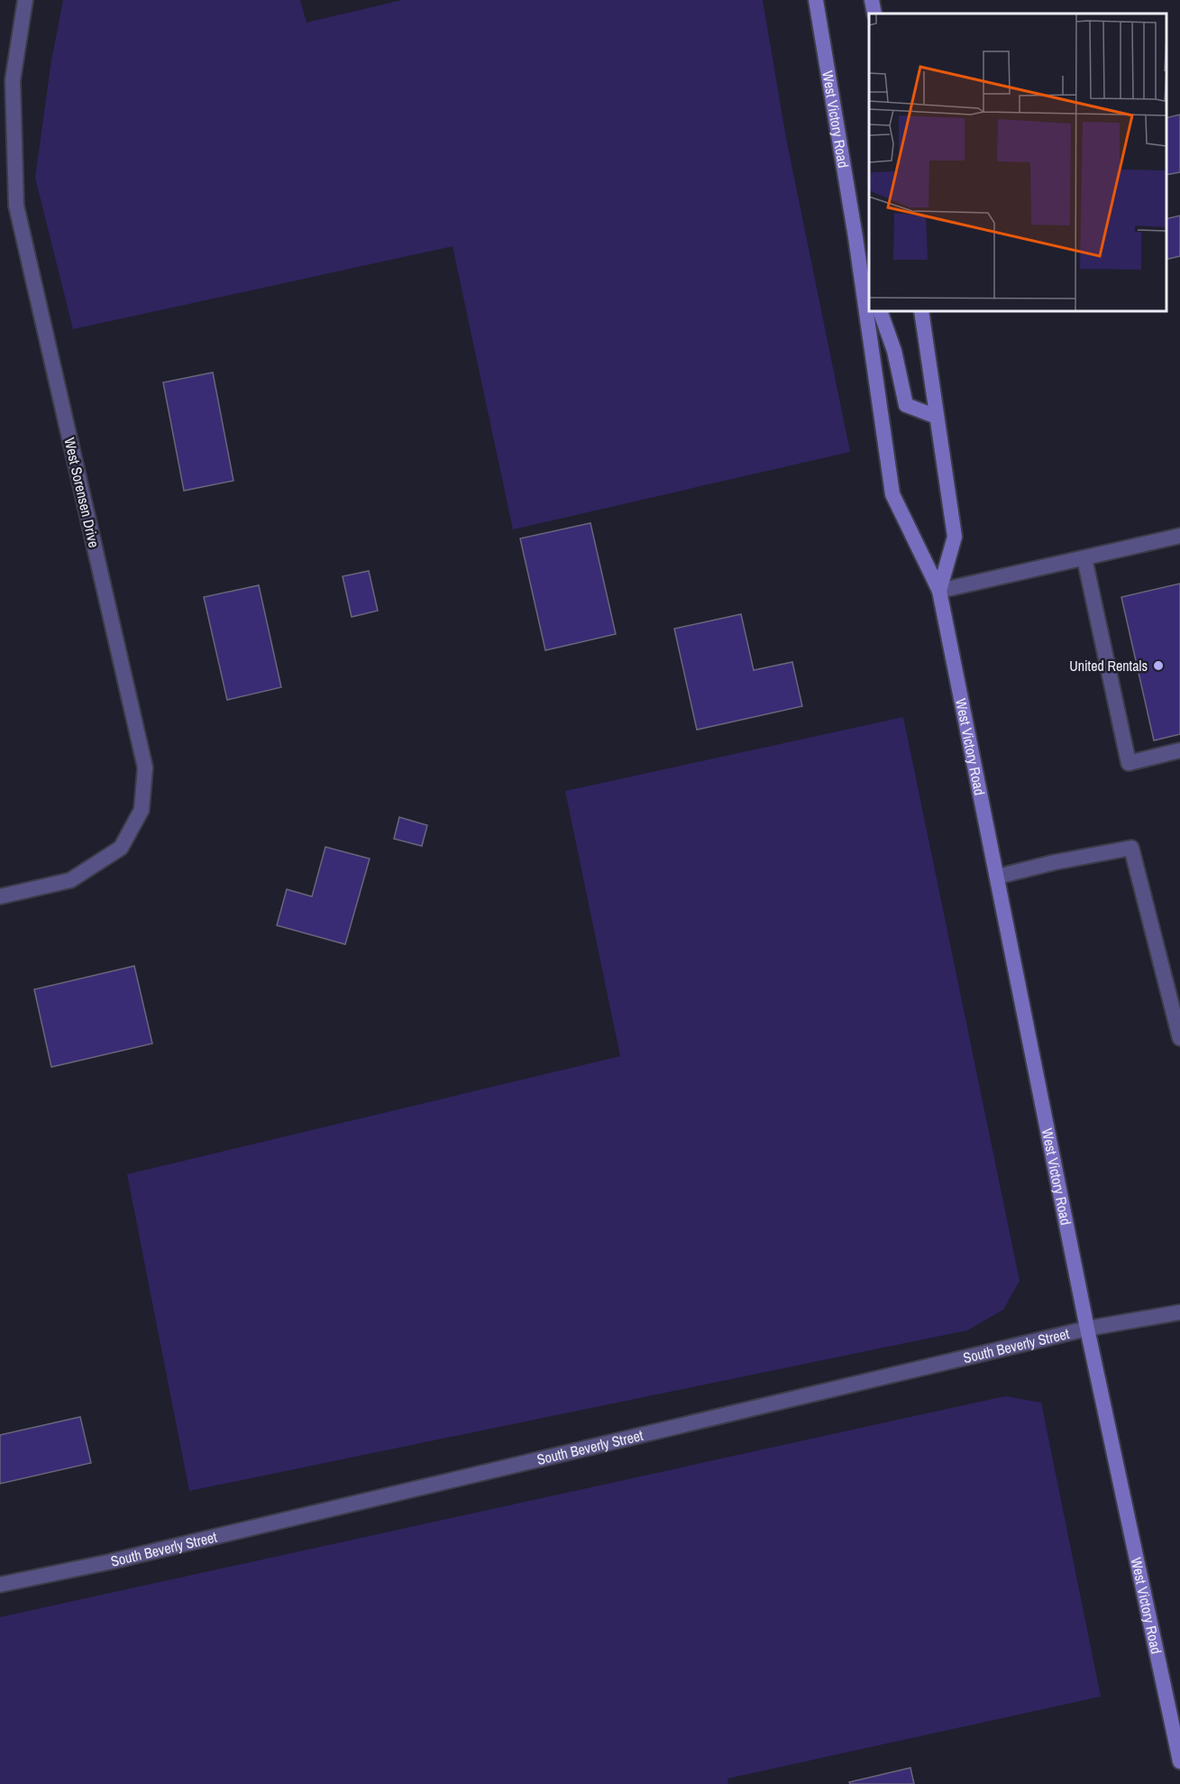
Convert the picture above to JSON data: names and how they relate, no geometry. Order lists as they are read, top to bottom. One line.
{"streets":{"main road":["West Victory Road"],"street":["West Sorensen Drive","South Beverly Street"]},"crossings":[["West Victory Road","South Beverly Street"]],"places":["United Rentals"]}
